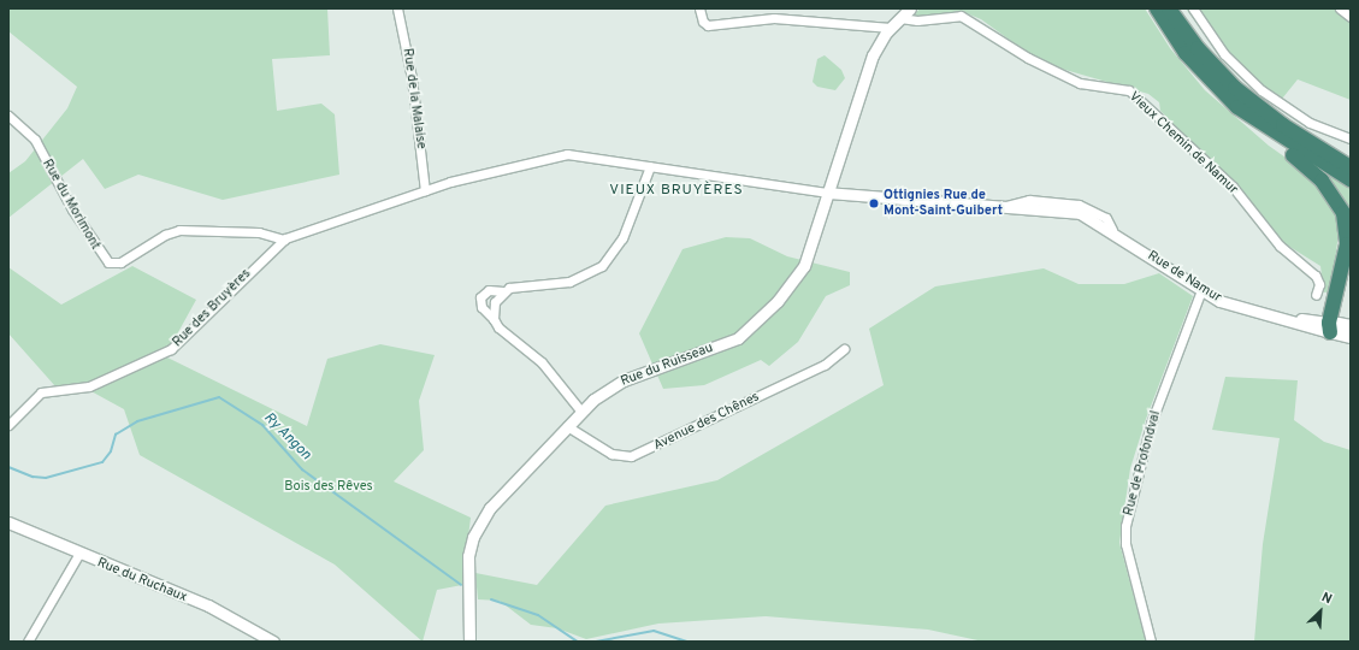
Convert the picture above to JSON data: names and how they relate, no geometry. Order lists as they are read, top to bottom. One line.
{"streets":{"main road":["Rue de Namur"],"street":["Rue de la Malaise","Vieux Chemin de Namur","Rue du Morimont","Rue des Bruyères","Rue du Ruisseau","Avenue des Chênes","Rue de Profondval","Rue du Ruchaux"]},"crossings":[["Vieux Chemin de Namur","Rue du Ruisseau"],["Rue du Morimont","Rue des Bruyères"],["Rue de Namur","Rue du Ruisseau"],["Rue de Namur","Rue de Profondval"],["Rue du Ruisseau","Avenue des Chênes"]],"districts":["VIEUX BRUYÈRES"],"water":["Ry Angon"],"parks":["Bois des Rêves"],"places":["Ottignies Rue de Mont-Saint-Guibert"],"north":"top right"}
